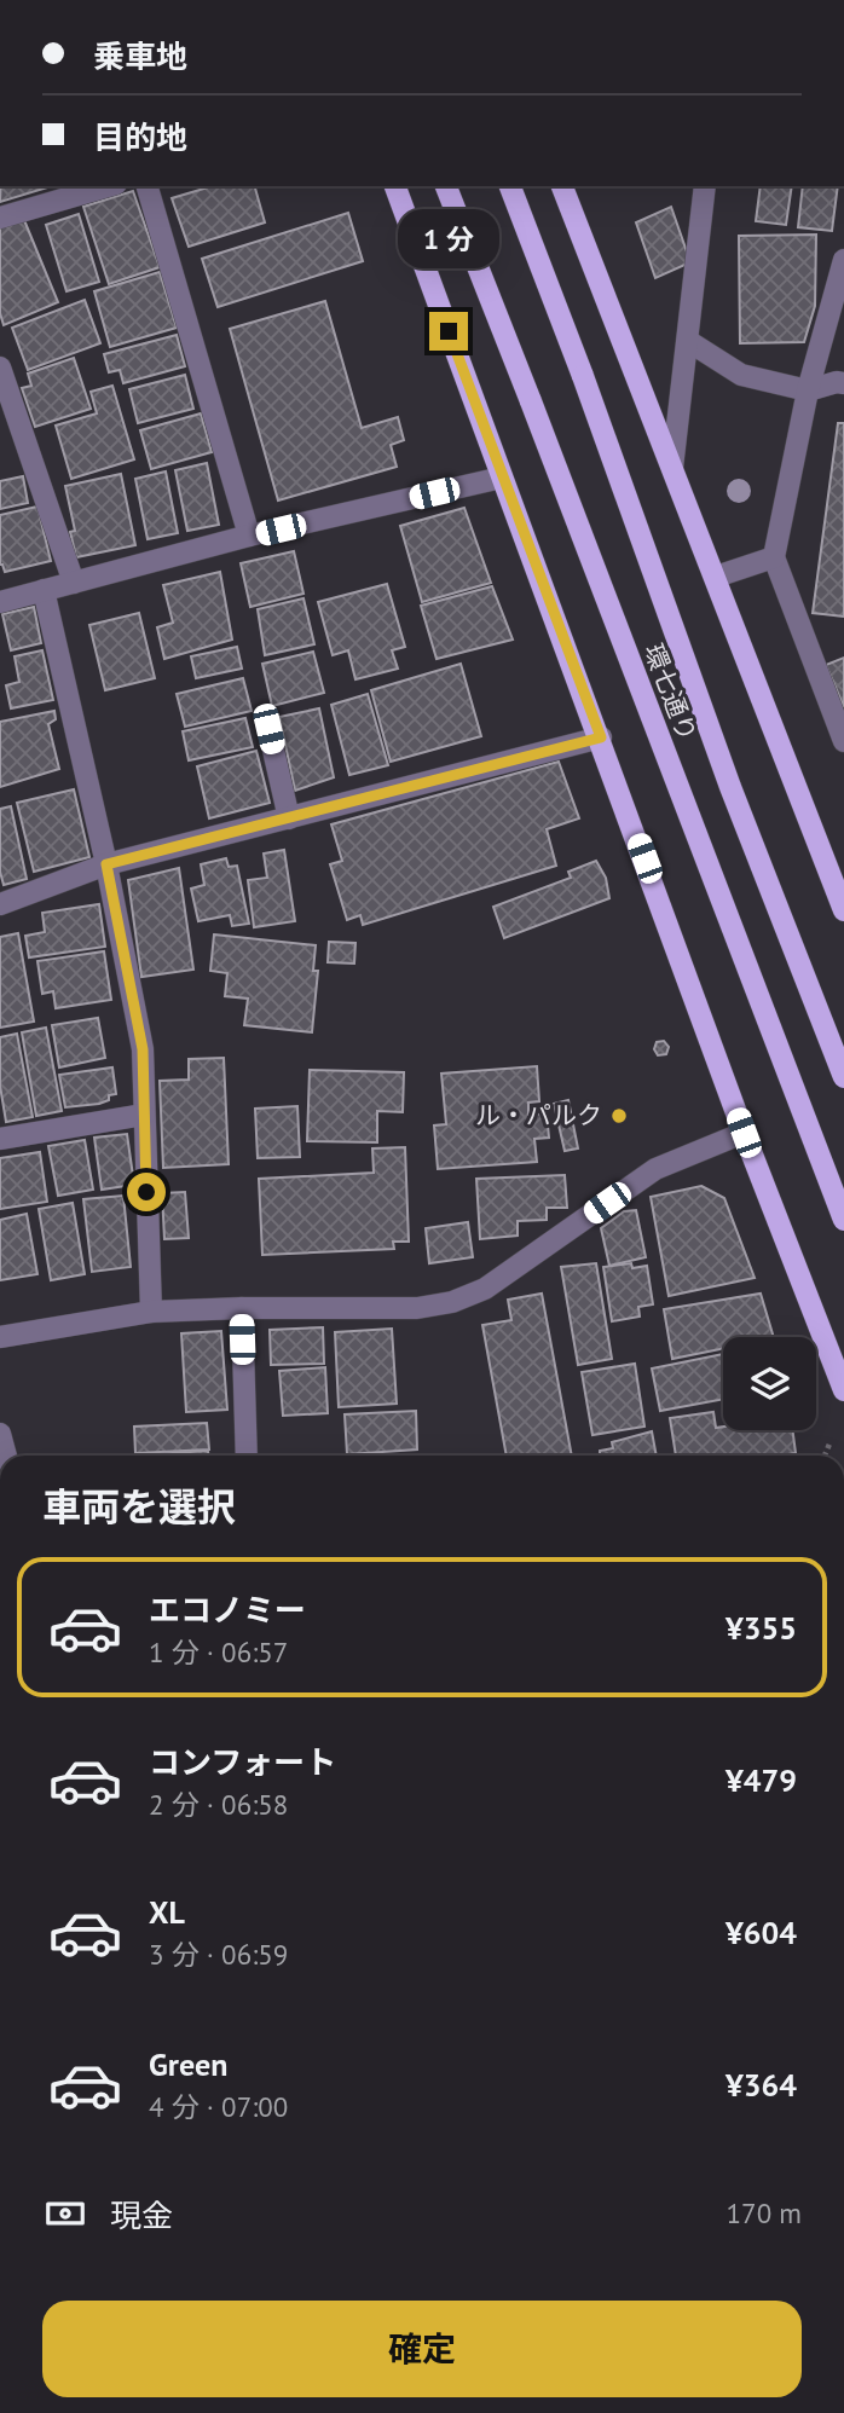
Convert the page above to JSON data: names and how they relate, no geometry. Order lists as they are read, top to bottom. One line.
{"streets":{"main road":["環七通り"]},"places":["ル・パルク"],"page":{"banner":["乗車地","目的地"],"bubble":"1 分","heading":"車両を選択","list":[{"name":"エコノミー","note":"1 分 · 06:57","value":"¥355"},{"name":"コンフォート","note":"2 分 · 06:58","value":"¥479"},{"name":"XL","note":"3 分 · 06:59","value":"¥604"},{"name":"Green","note":"4 分 · 07:00","value":"¥364"}],"pay":["現金","170 m"],"buttons":"確定"}}
